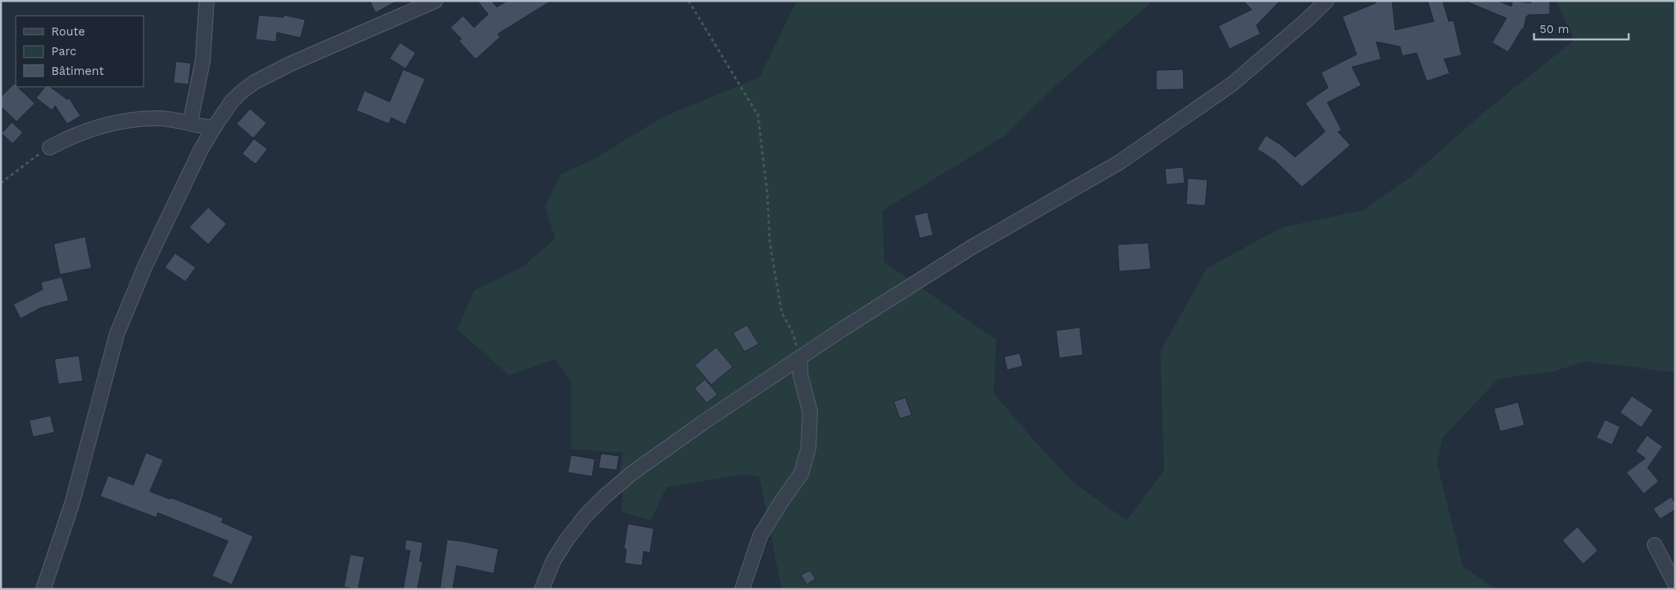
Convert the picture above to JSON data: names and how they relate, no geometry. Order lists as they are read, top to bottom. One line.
{"legend":["Route","Parc","Bâtiment"],"scale_bar":"50 m"}
